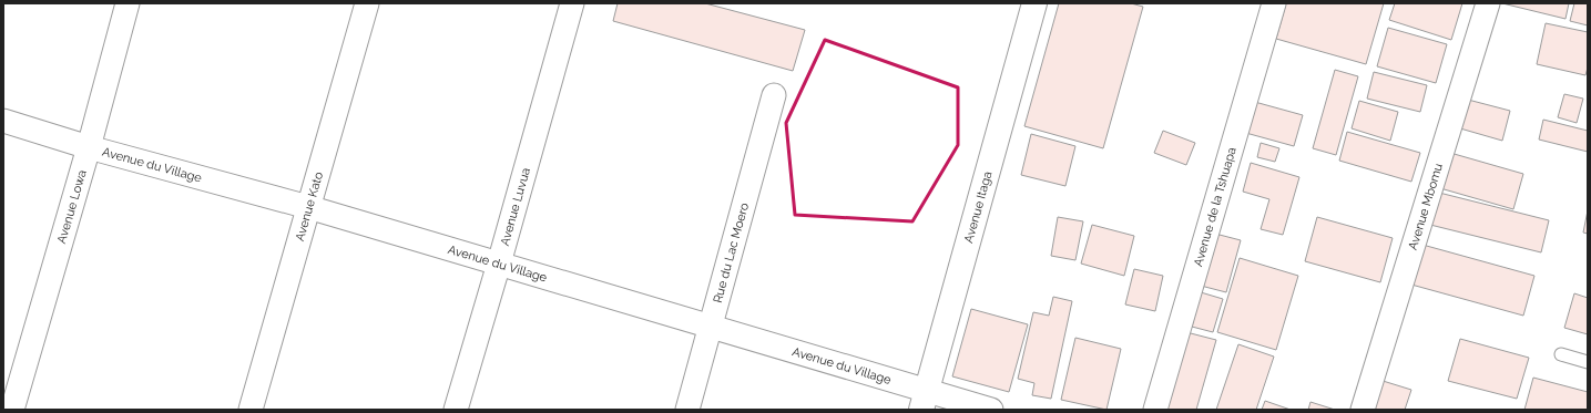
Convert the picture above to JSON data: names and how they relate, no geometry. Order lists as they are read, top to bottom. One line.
{"streets":{"street":["Avenue du Village","Avenue de la Tshuapa","Avenue Mbomu","Avenue Lowa","Avenue Kato","Avenue Luvua","Avenue Itaga","Rue du Lac Moero"]},"crossings":[["Avenue du Village","Avenue Lowa"],["Avenue du Village","Avenue Kato"],["Avenue du Village","Avenue Luvua"],["Avenue du Village","Avenue Itaga"],["Avenue du Village","Rue du Lac Moero"]]}
